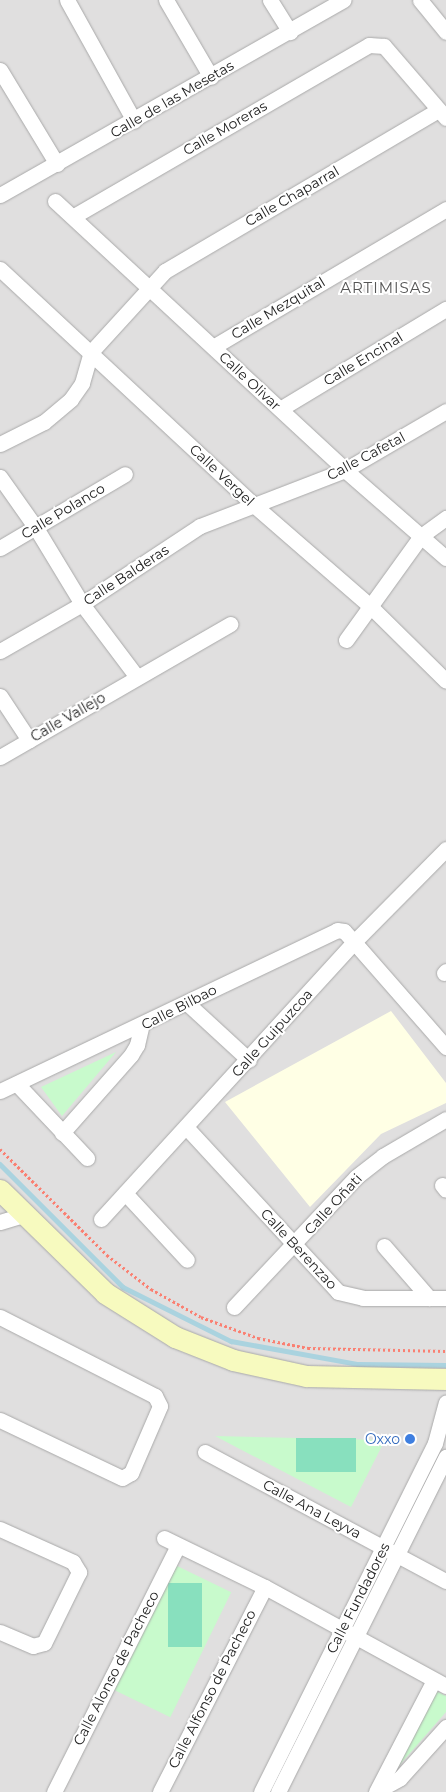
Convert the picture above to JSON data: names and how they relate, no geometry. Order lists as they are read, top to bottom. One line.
{"streets":{"street":["Calle de las Mesetas","Calle Moreras","Calle Chaparral","Calle Mezquital","Calle Encinal","Calle Olivar","Calle Cafetal","Calle Vergel","Calle Polanco","Calle Balderas","Calle Vallejo","Calle Bilbao","Calle Guipuzcoa","Calle Oñati","Calle Berenzao","Calle Ana Leyva","Calle Fundadores","Calle Alonso de Pacheco","Calle Alfonso de Pacheco"]},"crossings":[["Calle Moreras","Calle Chaparral"],["Calle Moreras","Calle Olivar"],["Calle Chaparral","Calle Olivar"],["Calle Chaparral","Calle Vergel"],["Calle Mezquital","Calle Olivar"],["Calle Encinal","Calle Olivar"],["Calle Olivar","Calle Cafetal"],["Calle Cafetal","Calle Vergel"],["Calle Cafetal","Calle Balderas"],["Calle Vergel","Calle Balderas"],["Calle Bilbao","Calle Guipuzcoa"],["Calle Guipuzcoa","Calle Berenzao"],["Calle Oñati","Calle Berenzao"],["Calle Ana Leyva","Calle Fundadores"]],"districts":["ARTIMISAS"],"places":["Oxxo"]}
